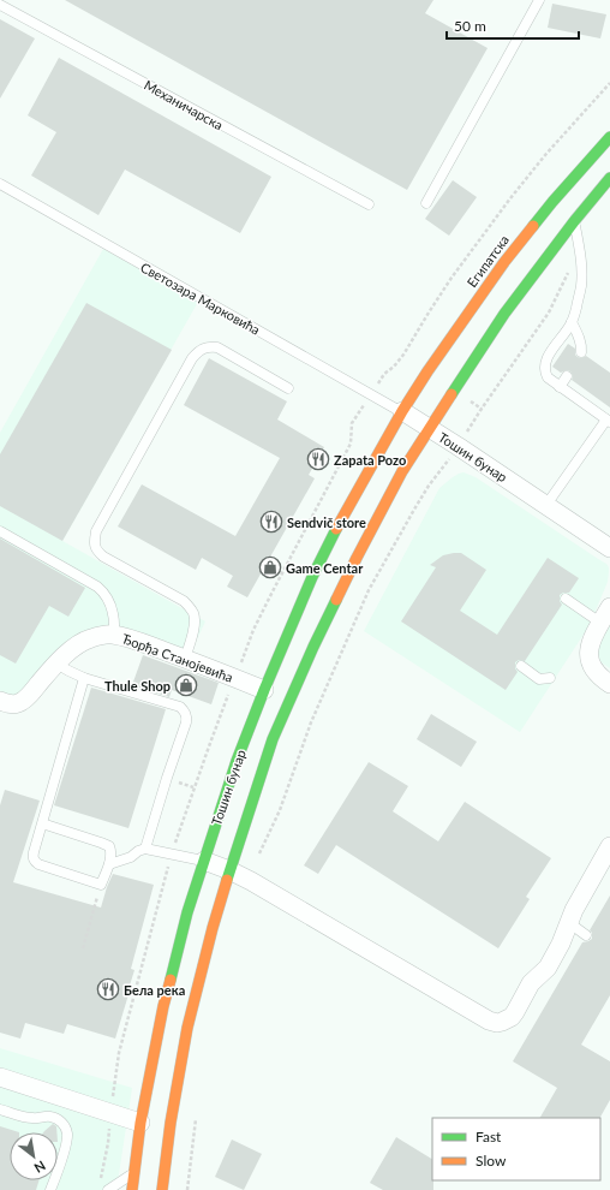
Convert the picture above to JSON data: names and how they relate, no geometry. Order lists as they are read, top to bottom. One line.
{"streets":{"main road":["Египатска","Тошин бунар"],"street":["Ђорђа Станојевића"],"lane":["Механичарска","Светозара Марковића"]},"crossings":[["Египатска","Светозара Марковића"],["Египатска","Тошин бунар"],["Светозара Марковића","Тошин бунар"],["Тошин бунар","Ђорђа Станојевића"]],"places":{"restaurant":["Zapata Pozo","Sendvič store","Бела река"],"shop":["Game Centar","Thule Shop"]},"legend":["Fast","Slow"],"scale_bar":"50 m","north":"bottom right"}
